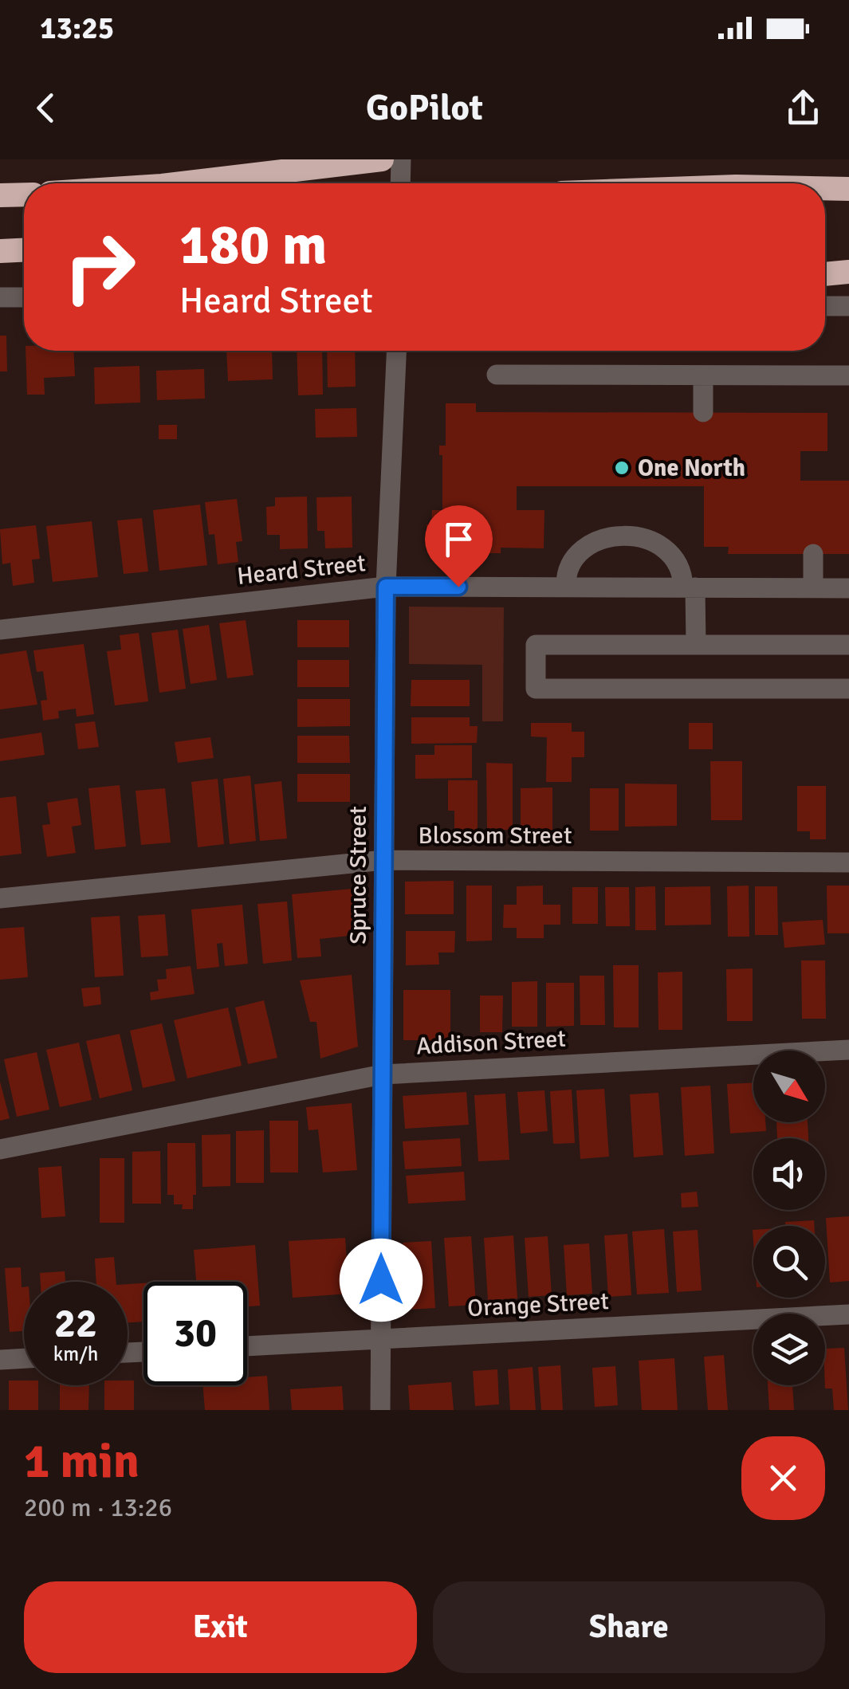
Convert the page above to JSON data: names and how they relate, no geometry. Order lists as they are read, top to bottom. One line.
{"streets":{"street":["Heard Street","Blossom Street","Spruce Street","Addison Street","Orange Street"]},"crossings":[["Heard Street","Spruce Street"],["Blossom Street","Spruce Street"],["Spruce Street","Addison Street"],["Spruce Street","Orange Street"]],"places":["One North"],"north":"bottom right","page":{"status":"13:25","header":"GoPilot","turn":["180 m","Heard Street"],"speed":"22 km/h","limit":"30","heading":["1 min","200 m · 13:26"],"buttons":["Exit","Share"]}}
